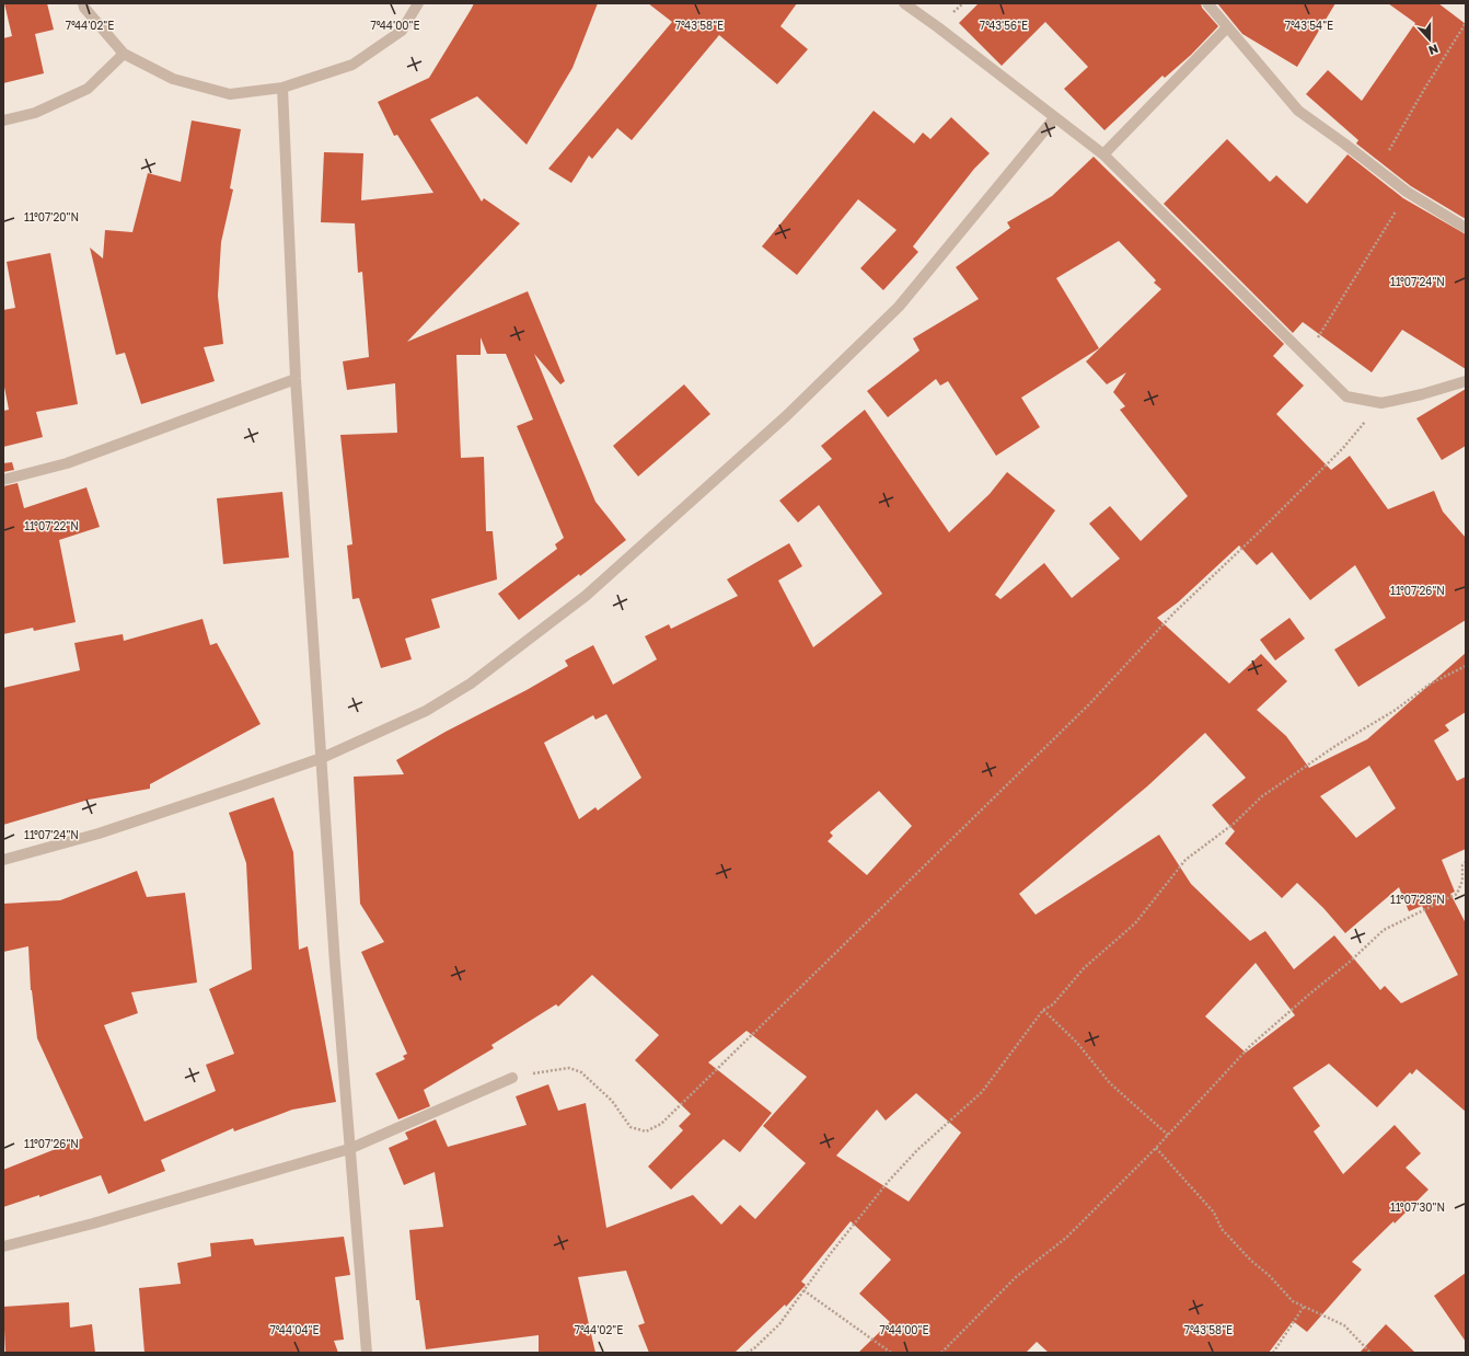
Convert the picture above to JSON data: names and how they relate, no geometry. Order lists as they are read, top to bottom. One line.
{"north":"bottom","coordinates":["7°44'02\"E","7°44'00\"E","7°43'58\"E","7°43'56\"E","7°43'54\"E","11°07'20\"N","11°07'24\"N","11°07'22\"N","11°07'26\"N","11°07'28\"N","11°07'30\"N","7°44'04\"E"]}
